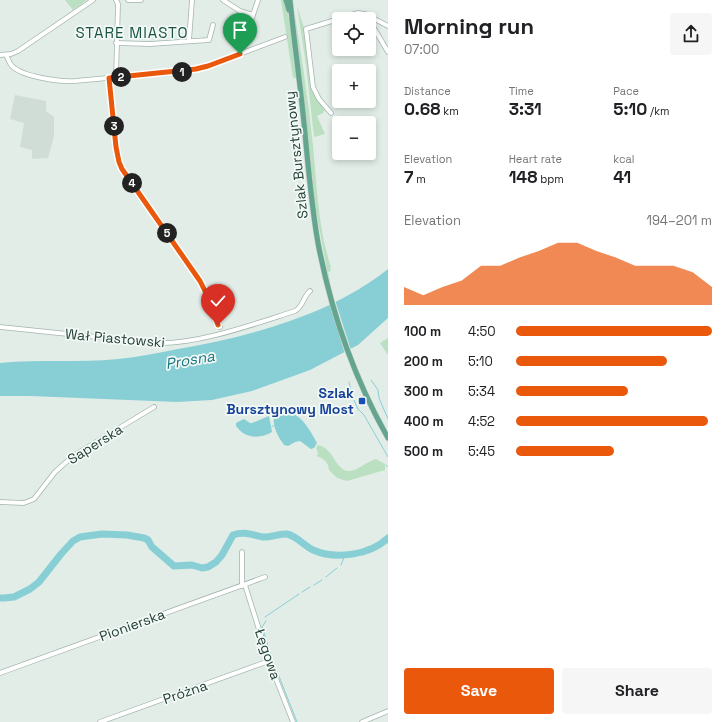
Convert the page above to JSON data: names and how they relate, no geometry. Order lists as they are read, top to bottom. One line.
{"streets":{"main road":["Szlak Bursztynowy"],"street":["Wał Piastowski","Saperska","Pionierska","Łęgowa","Próżna"]},"crossings":[["Pionierska","Łęgowa"],["Łęgowa","Próżna"]],"districts":["STARE MIASTO"],"water":["Prosna"],"places":{"transit":["Szlak Bursztynowy Most"]},"page":{"heading":["Morning run","07:00"],"map_buttons":["+","−"],"pins":["1","2","3","4","5"],"stats":[["Distance","0.68 km"],["Time","3:31"],["Pace","5:10 /km"],["Elevation","7 m"],["Heart rate","148 bpm"],["kcal","41"]],"chart":["Elevation","194–201 m"],"list":[{"name":"100 m","note":"4:50"},{"name":"200 m","note":"5:10"},{"name":"300 m","note":"5:34"},{"name":"400 m","note":"4:52"},{"name":"500 m","note":"5:45"}],"buttons":["Save","Share"]}}
